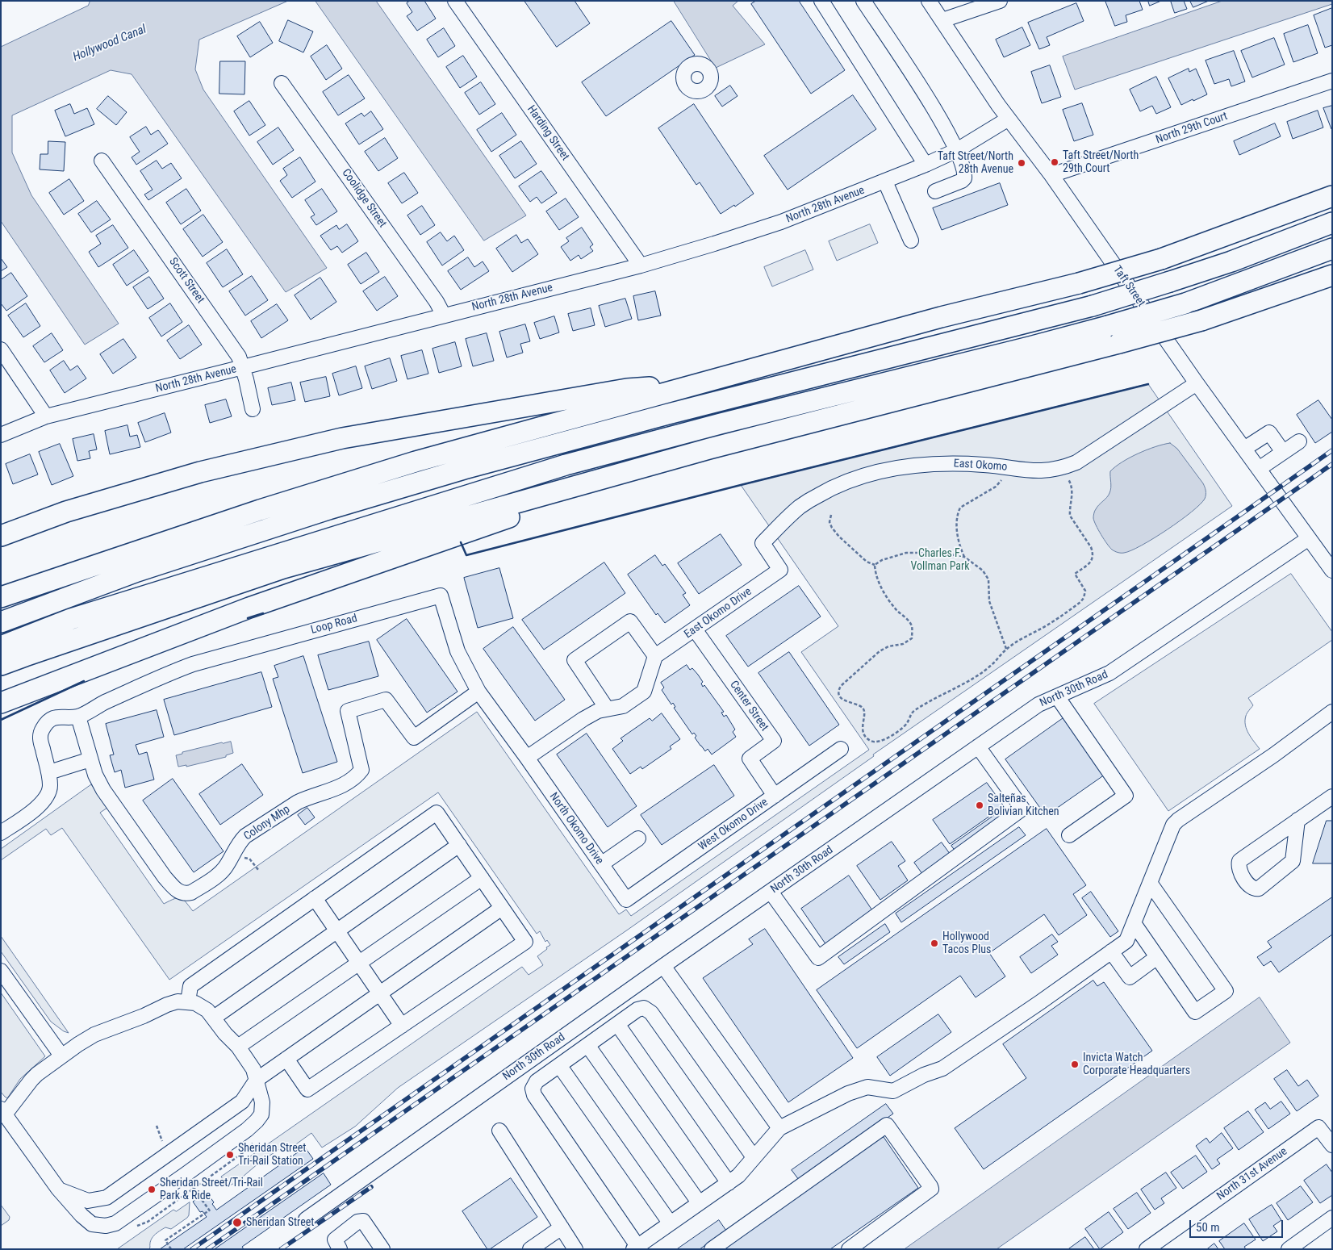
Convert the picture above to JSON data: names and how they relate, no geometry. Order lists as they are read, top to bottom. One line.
{"streets":{"street":["North 29th Court","Harding Street","Coolidge Street","North 28th Avenue","Scott Street","Taft Street","East Okomo","East Okomo Drive","Loop Road","North 30th Road","Center Street","Colony Mhp","West Okomo Drive","North Okomo Drive","North 31st Avenue"]},"crossings":[["North 29th Court","Taft Street"],["Harding Street","North 28th Avenue"],["Coolidge Street","North 28th Avenue"],["North 28th Avenue","Scott Street"],["North 28th Avenue","Taft Street"],["Taft Street","East Okomo"],["Taft Street","North 30th Road"],["East Okomo","East Okomo Drive"],["East Okomo Drive","Center Street"],["Loop Road","North Okomo Drive"],["Center Street","West Okomo Drive"],["Colony Mhp","North Okomo Drive"],["West Okomo Drive","North Okomo Drive"]],"water":["Hollywood Canal"],"parks":["Charles F. Vollman Park"],"places":["Taft Street/North 29th Court","Taft Street/North 28th Avenue","Salteñas Bolivian Kitchen","Hollywood Tacos Plus","Invicta Watch Corporate Headquarters","Sheridan Street Tri-Rail Station","Sheridan Street/Tri-Rail Park & Ride","Sheridan Street"],"scale_bar":"50 m"}
